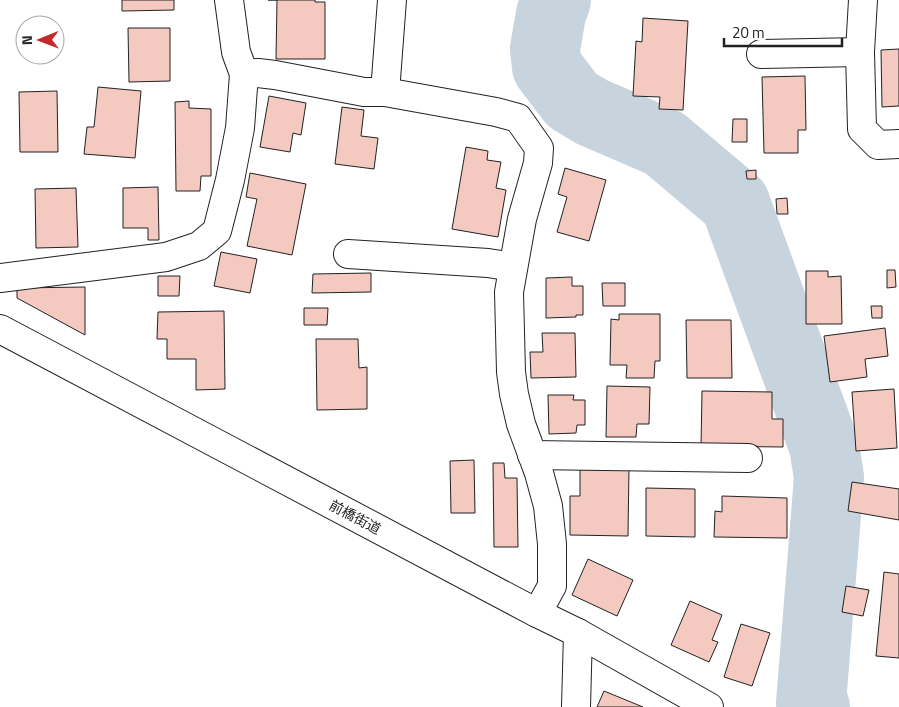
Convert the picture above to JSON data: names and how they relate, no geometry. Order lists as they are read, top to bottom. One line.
{"streets":{"street":["前橋街道"]},"scale_bar":"20 m","north":"left"}
